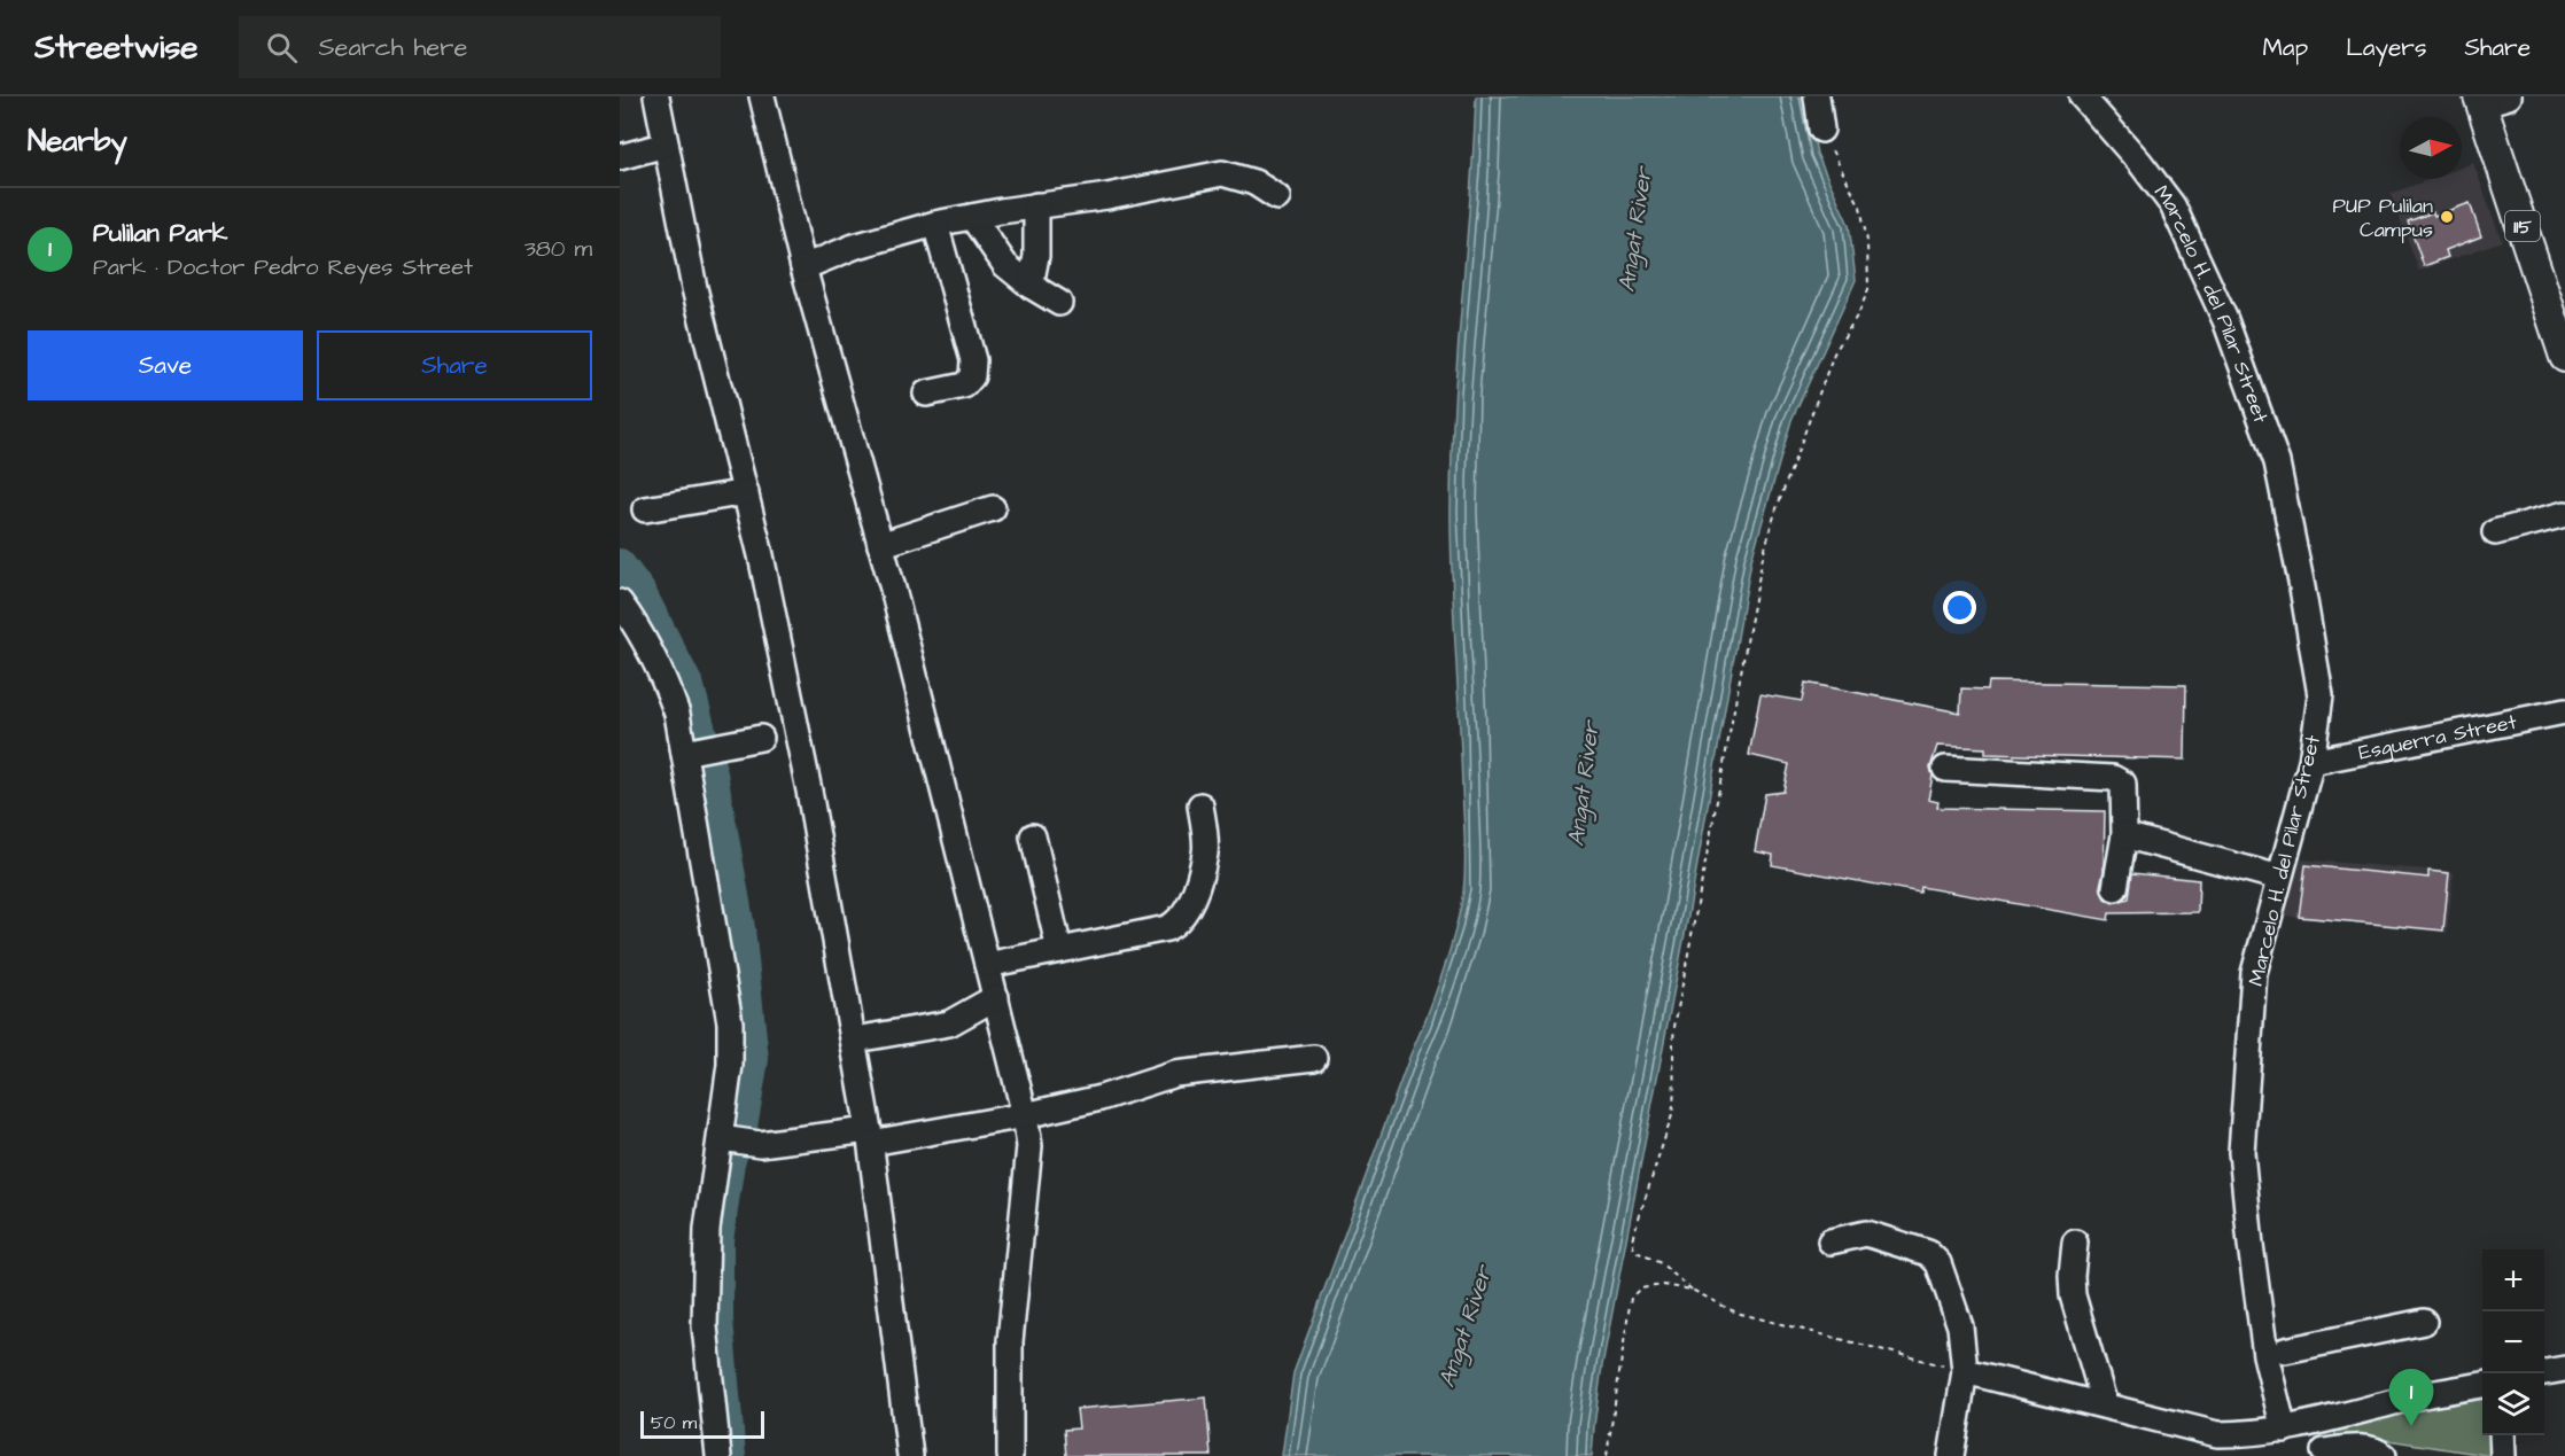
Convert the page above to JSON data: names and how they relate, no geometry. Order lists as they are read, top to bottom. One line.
{"streets":{"main road":["115"],"street":["Marcelo H. del Pilar Street","Esguerra Street"]},"crossings":[["Marcelo H. del Pilar Street","Esguerra Street"]],"water":["Angat River"],"places":["PUP Pulilan Campus"],"scale_bar":"50 m","north":"right","page":{"header":"Streetwise","search":"Search here","nav":["Map","Layers","Share"],"heading":"Nearby","list":[{"mark":"1","name":"Pulilan Park","note":"Park · Doctor Pedro Reyes Street","value":"380 m"}],"buttons":["Save","Share"],"map_buttons":["+","−"],"pins":"1","scale":"50 m"}}
